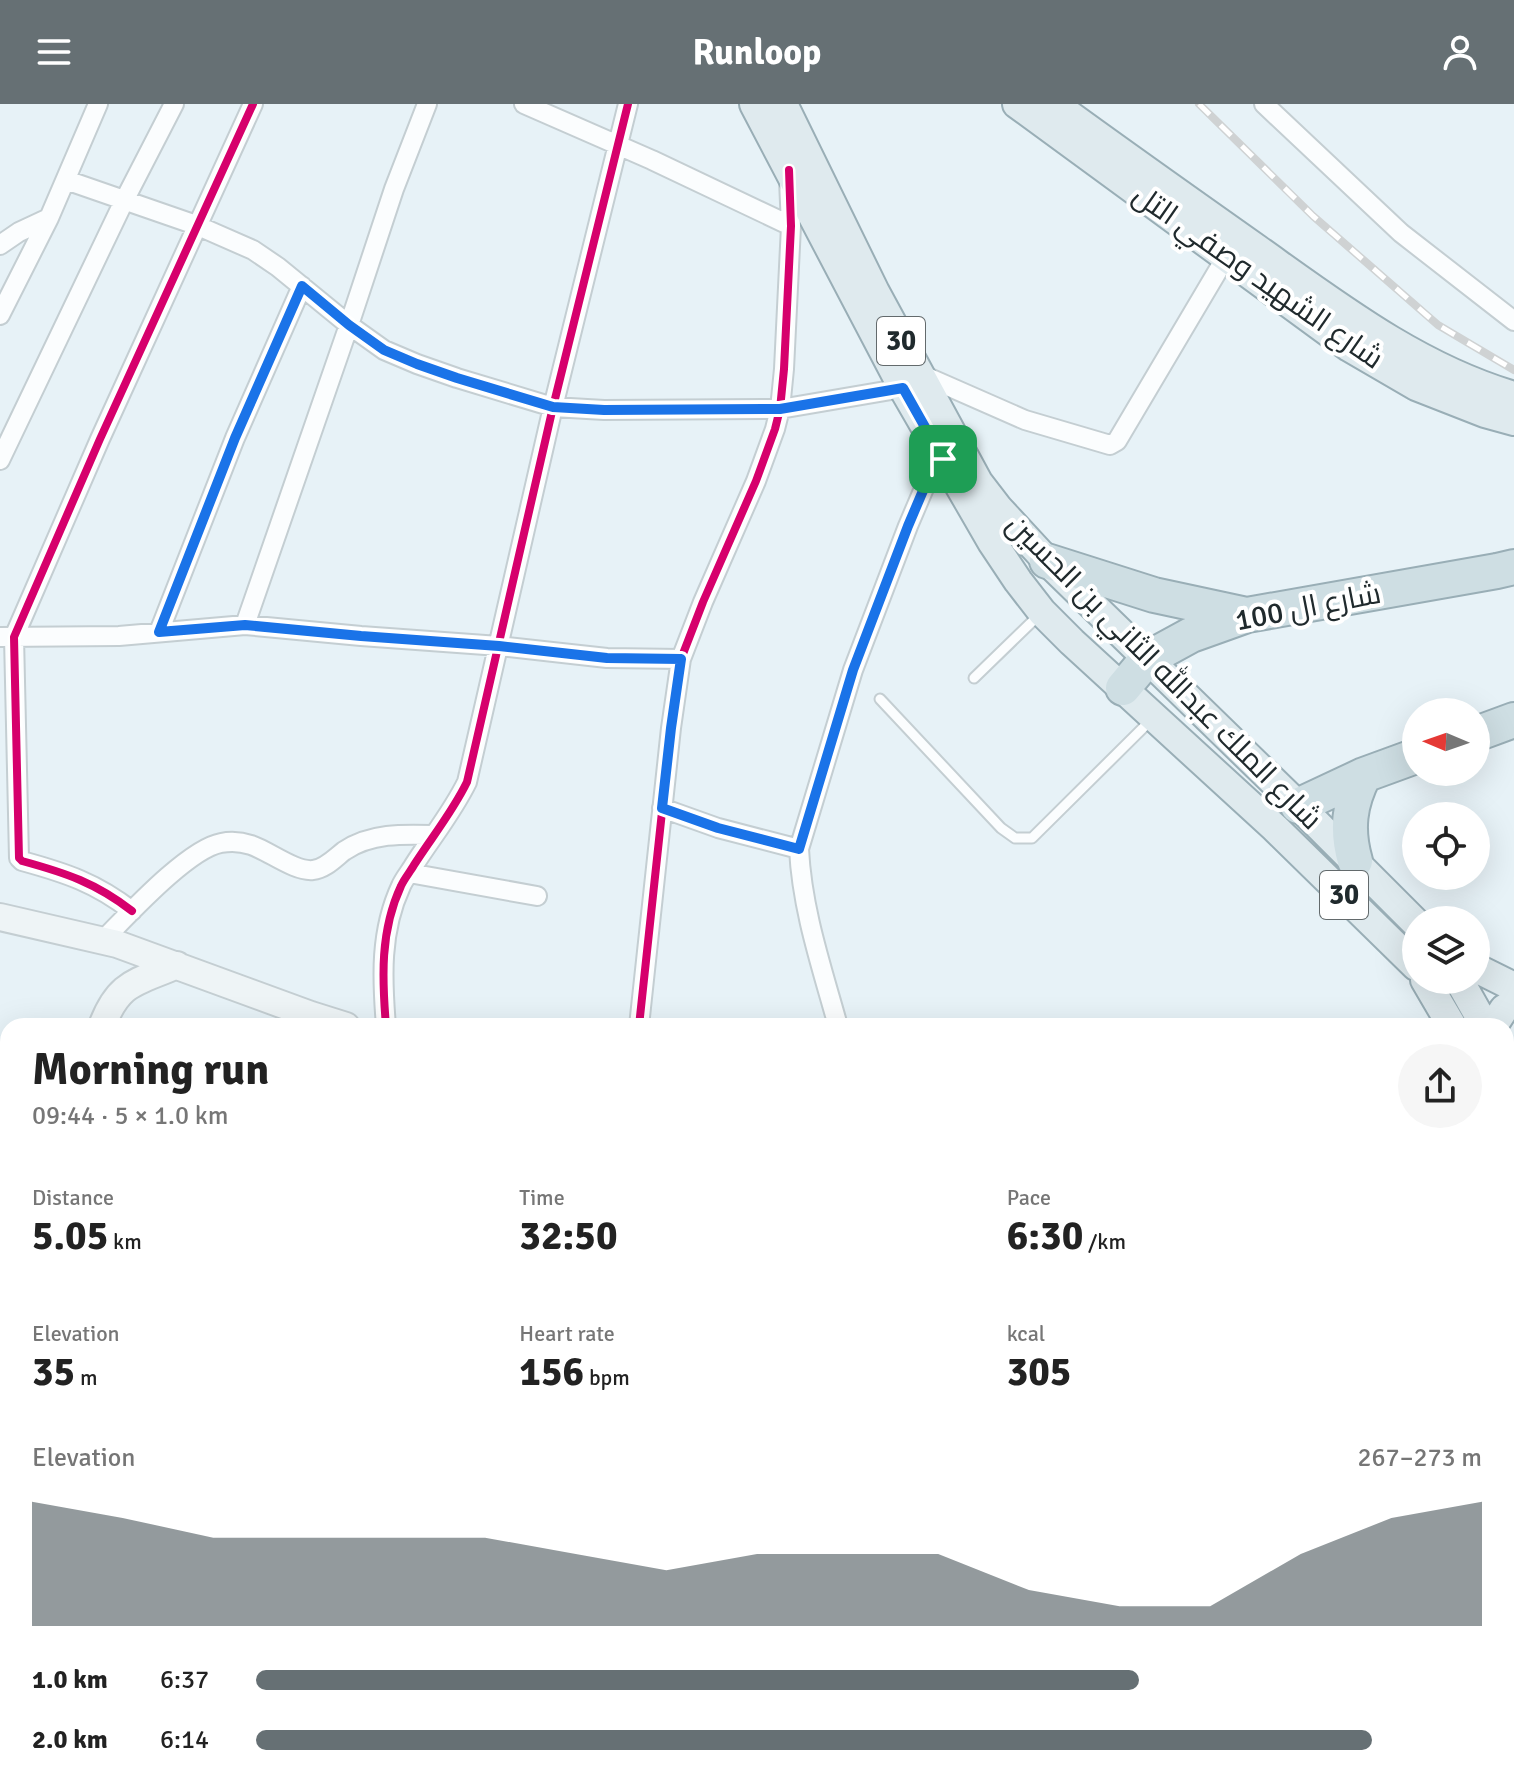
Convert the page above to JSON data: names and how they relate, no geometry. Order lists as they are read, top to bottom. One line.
{"streets":{"highway":["شارع ال 100"],"main road":["شارع الشهيد وصفي التل","30","شارع الملك عبدالله الثاني بن الحسين"]},"crossings":[["شارع ال 100","شارع الملك عبدالله الثاني بن الحسين"]],"north":"left","page":{"header":"Runloop","heading":["Morning run","09:44 · 5 × 1.0 km"],"stats":[["Distance","5.05 km"],["Time","32:50"],["Pace","6:30 /km"],["Elevation","35 m"],["Heart rate","156 bpm"],["kcal","305"]],"chart":["Elevation","267–273 m"],"list":[{"name":"1.0 km","note":"6:37"},{"name":"2.0 km","note":"6:14"}]}}
